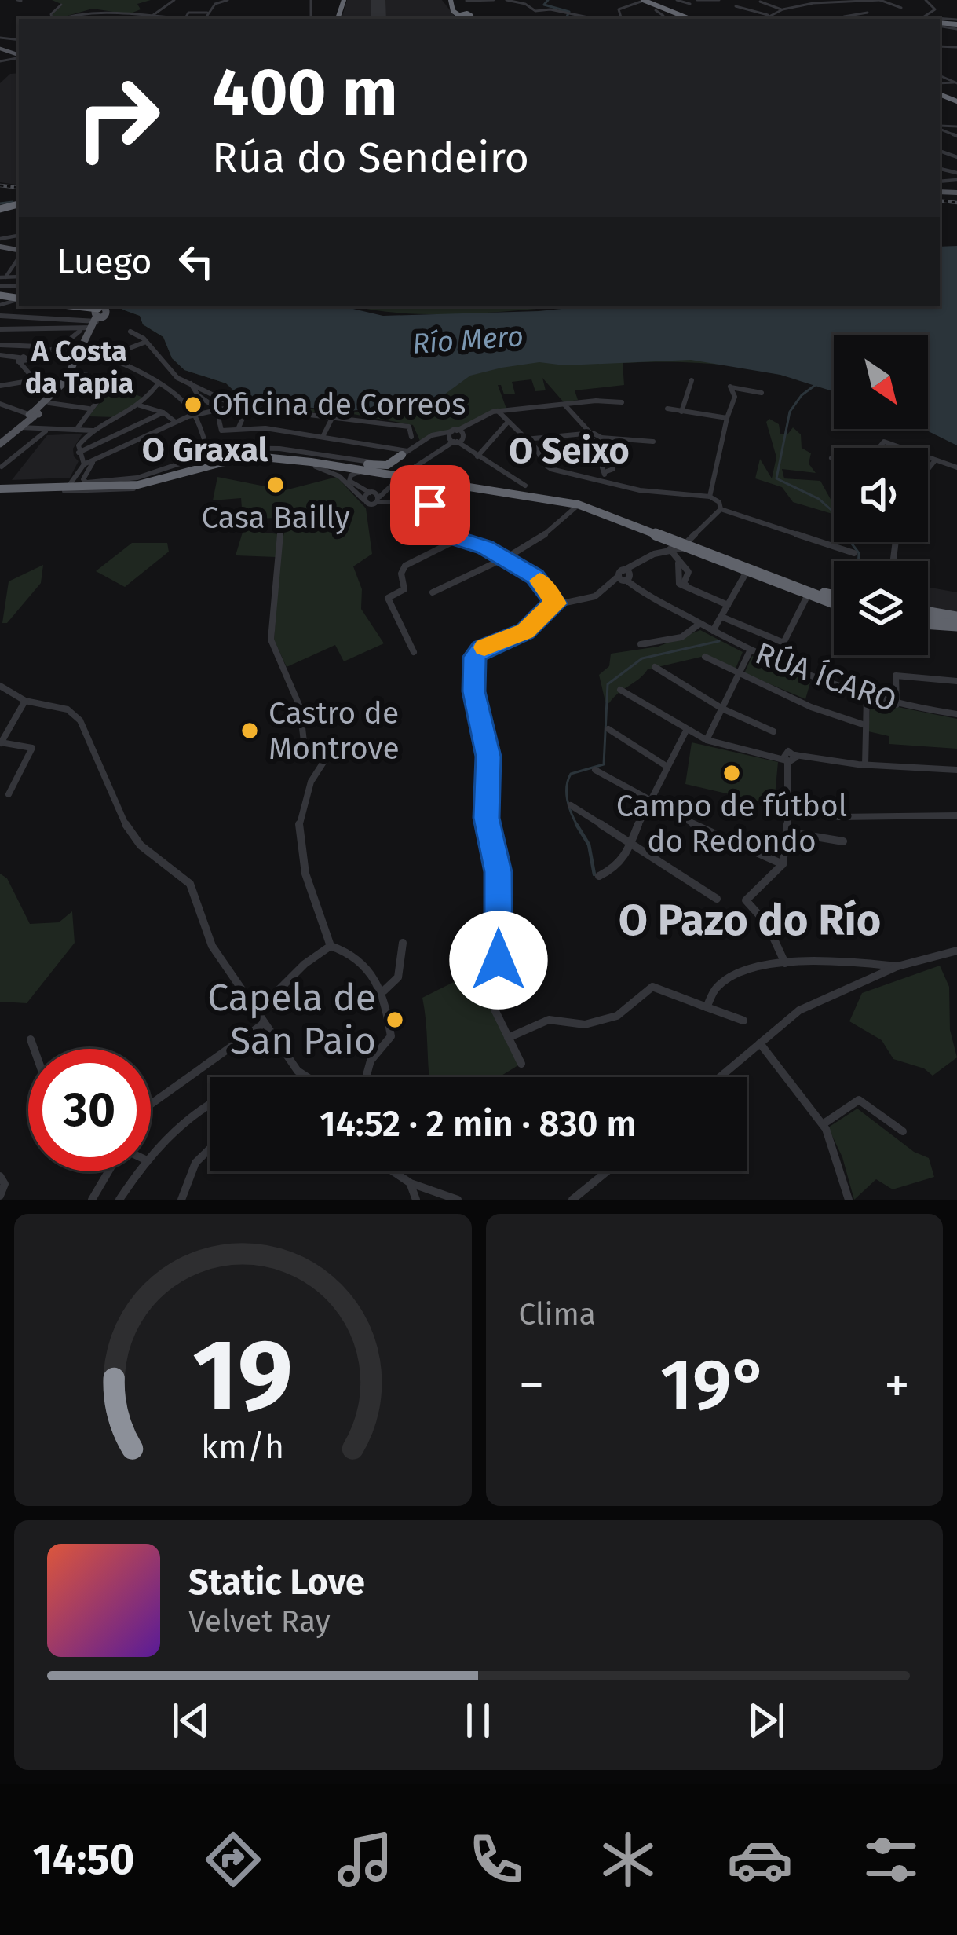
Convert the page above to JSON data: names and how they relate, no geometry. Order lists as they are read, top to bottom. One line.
{"streets":{"street":["RÚA ÍCARO"]},"districts":["A Costa da Tapia","O Graxal","O Seixo","O Pazo do Río"],"water":["Río Mero"],"places":["Oficina de Correos","Casa Bailly","Castro de Montrove","Campo de fútbol do Redondo","Capela de San Paio"],"north":"bottom right","page":{"turn":["400 m","Rúa do Sendeiro"],"then":"Luego","limit":"30","trip":"14:52 · 2 min · 830 m","tile":"Clima","heat":["−","19°","+"],"song":["Static Love","Velvet Ray"],"tabs":"14:50","gauge":["19","km/h"]}}
